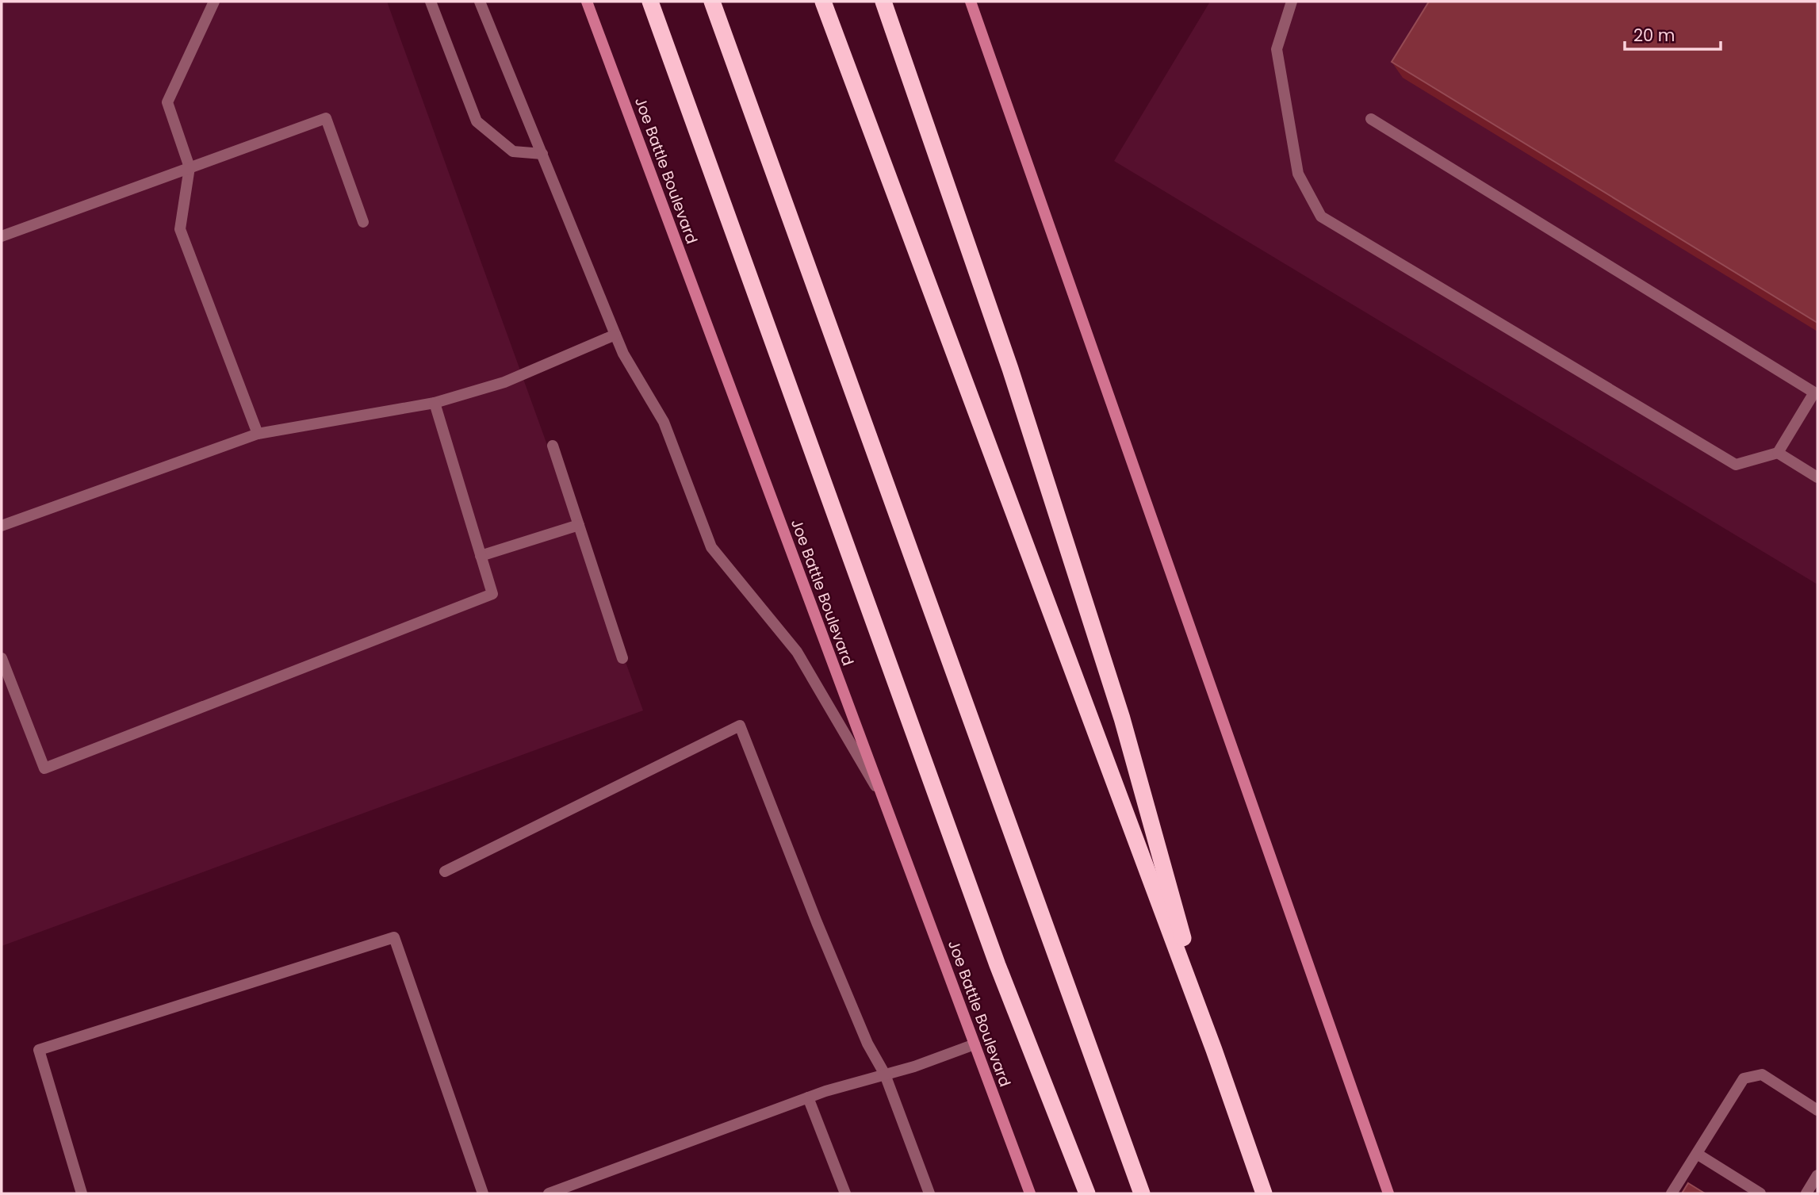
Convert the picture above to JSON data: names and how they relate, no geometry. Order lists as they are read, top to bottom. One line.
{"streets":{"main road":["Joe Battle Boulevard"]},"scale_bar":"20 m"}
